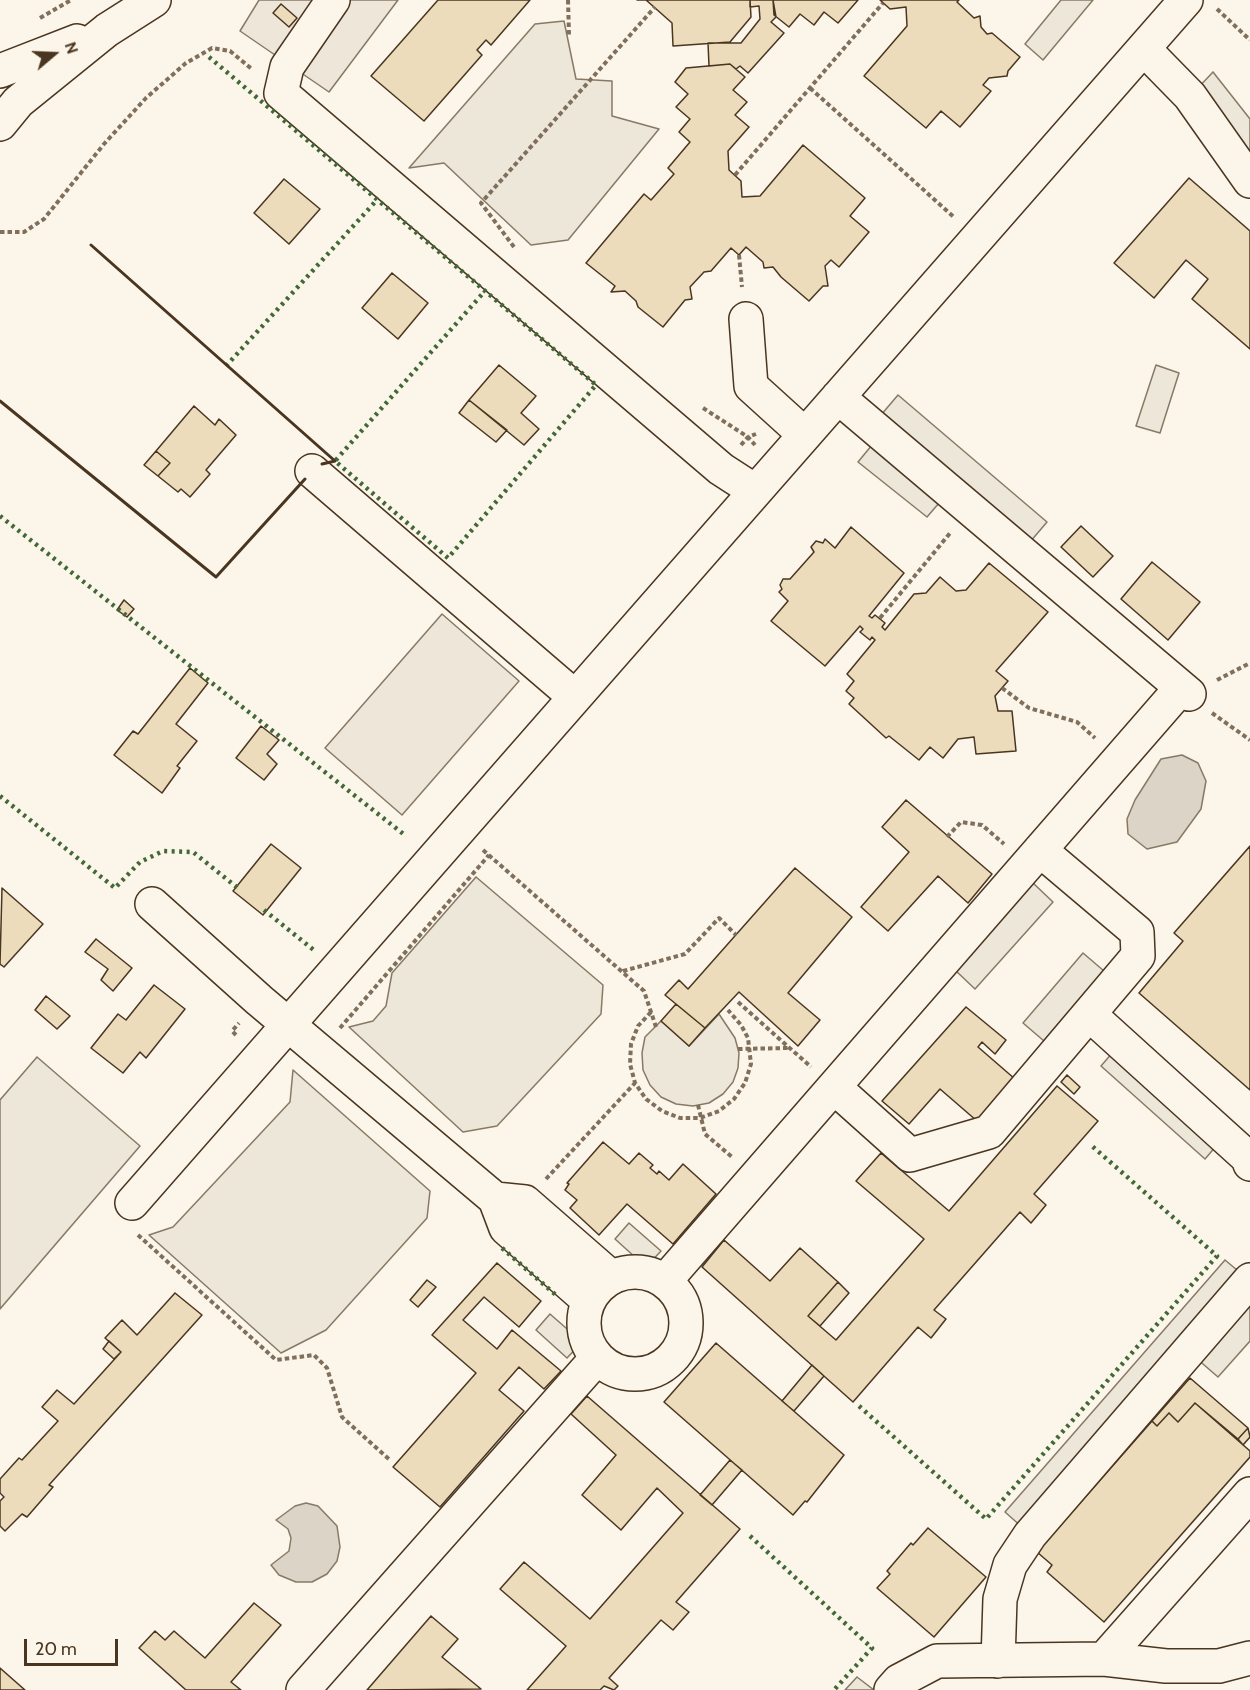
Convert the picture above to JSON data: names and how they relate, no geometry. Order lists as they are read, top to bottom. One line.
{"scale_bar":"20 m","north":"right"}
